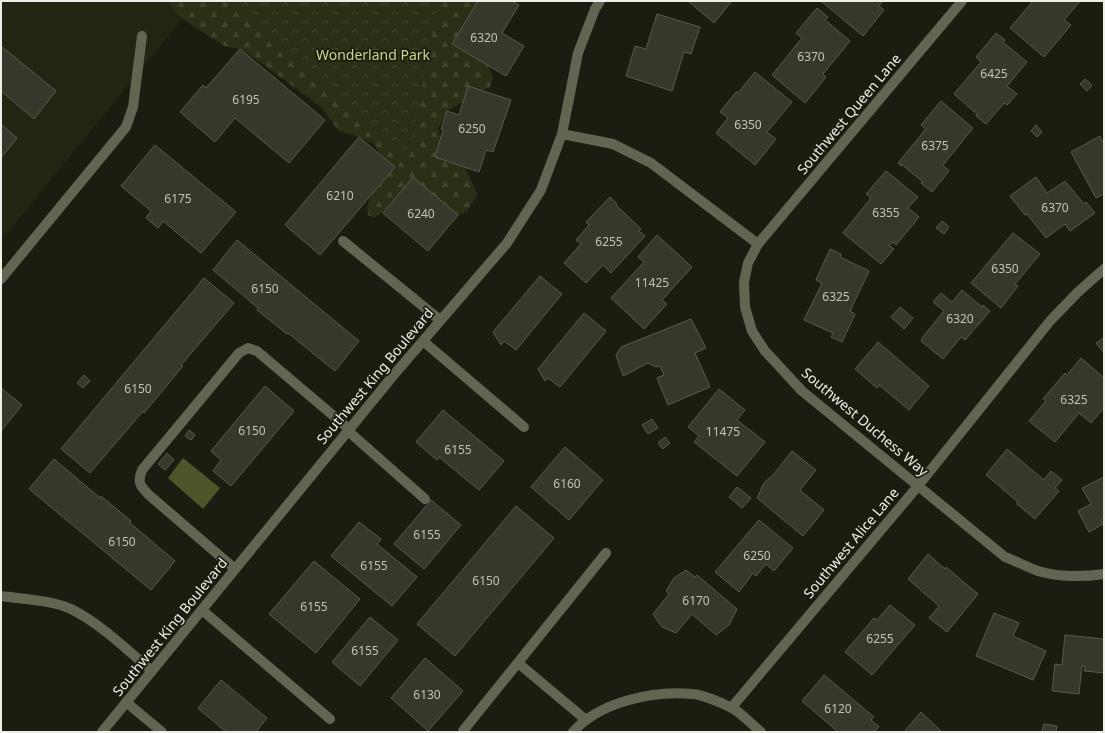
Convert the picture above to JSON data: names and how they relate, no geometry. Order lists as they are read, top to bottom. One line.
{"streets":{"street":["Southwest Queen Lane","Southwest King Boulevard","Southwest Duchess Way","Southwest Alice Lane"]},"crossings":[["Southwest Queen Lane","Southwest Duchess Way"],["Southwest Duchess Way","Southwest Alice Lane"]],"parks":["Wonderland Park"],"house_numbers":["6320","6370","6425","6195","6350","6250","6375","6210","6175","6370","6355","6240","6255","6350","11425","6150","6325","6320","6150","6325","6150","11475","6155","6160","6155","6150","6250","6155","6150","6170","6155","6255","6155","6130","6120"]}
